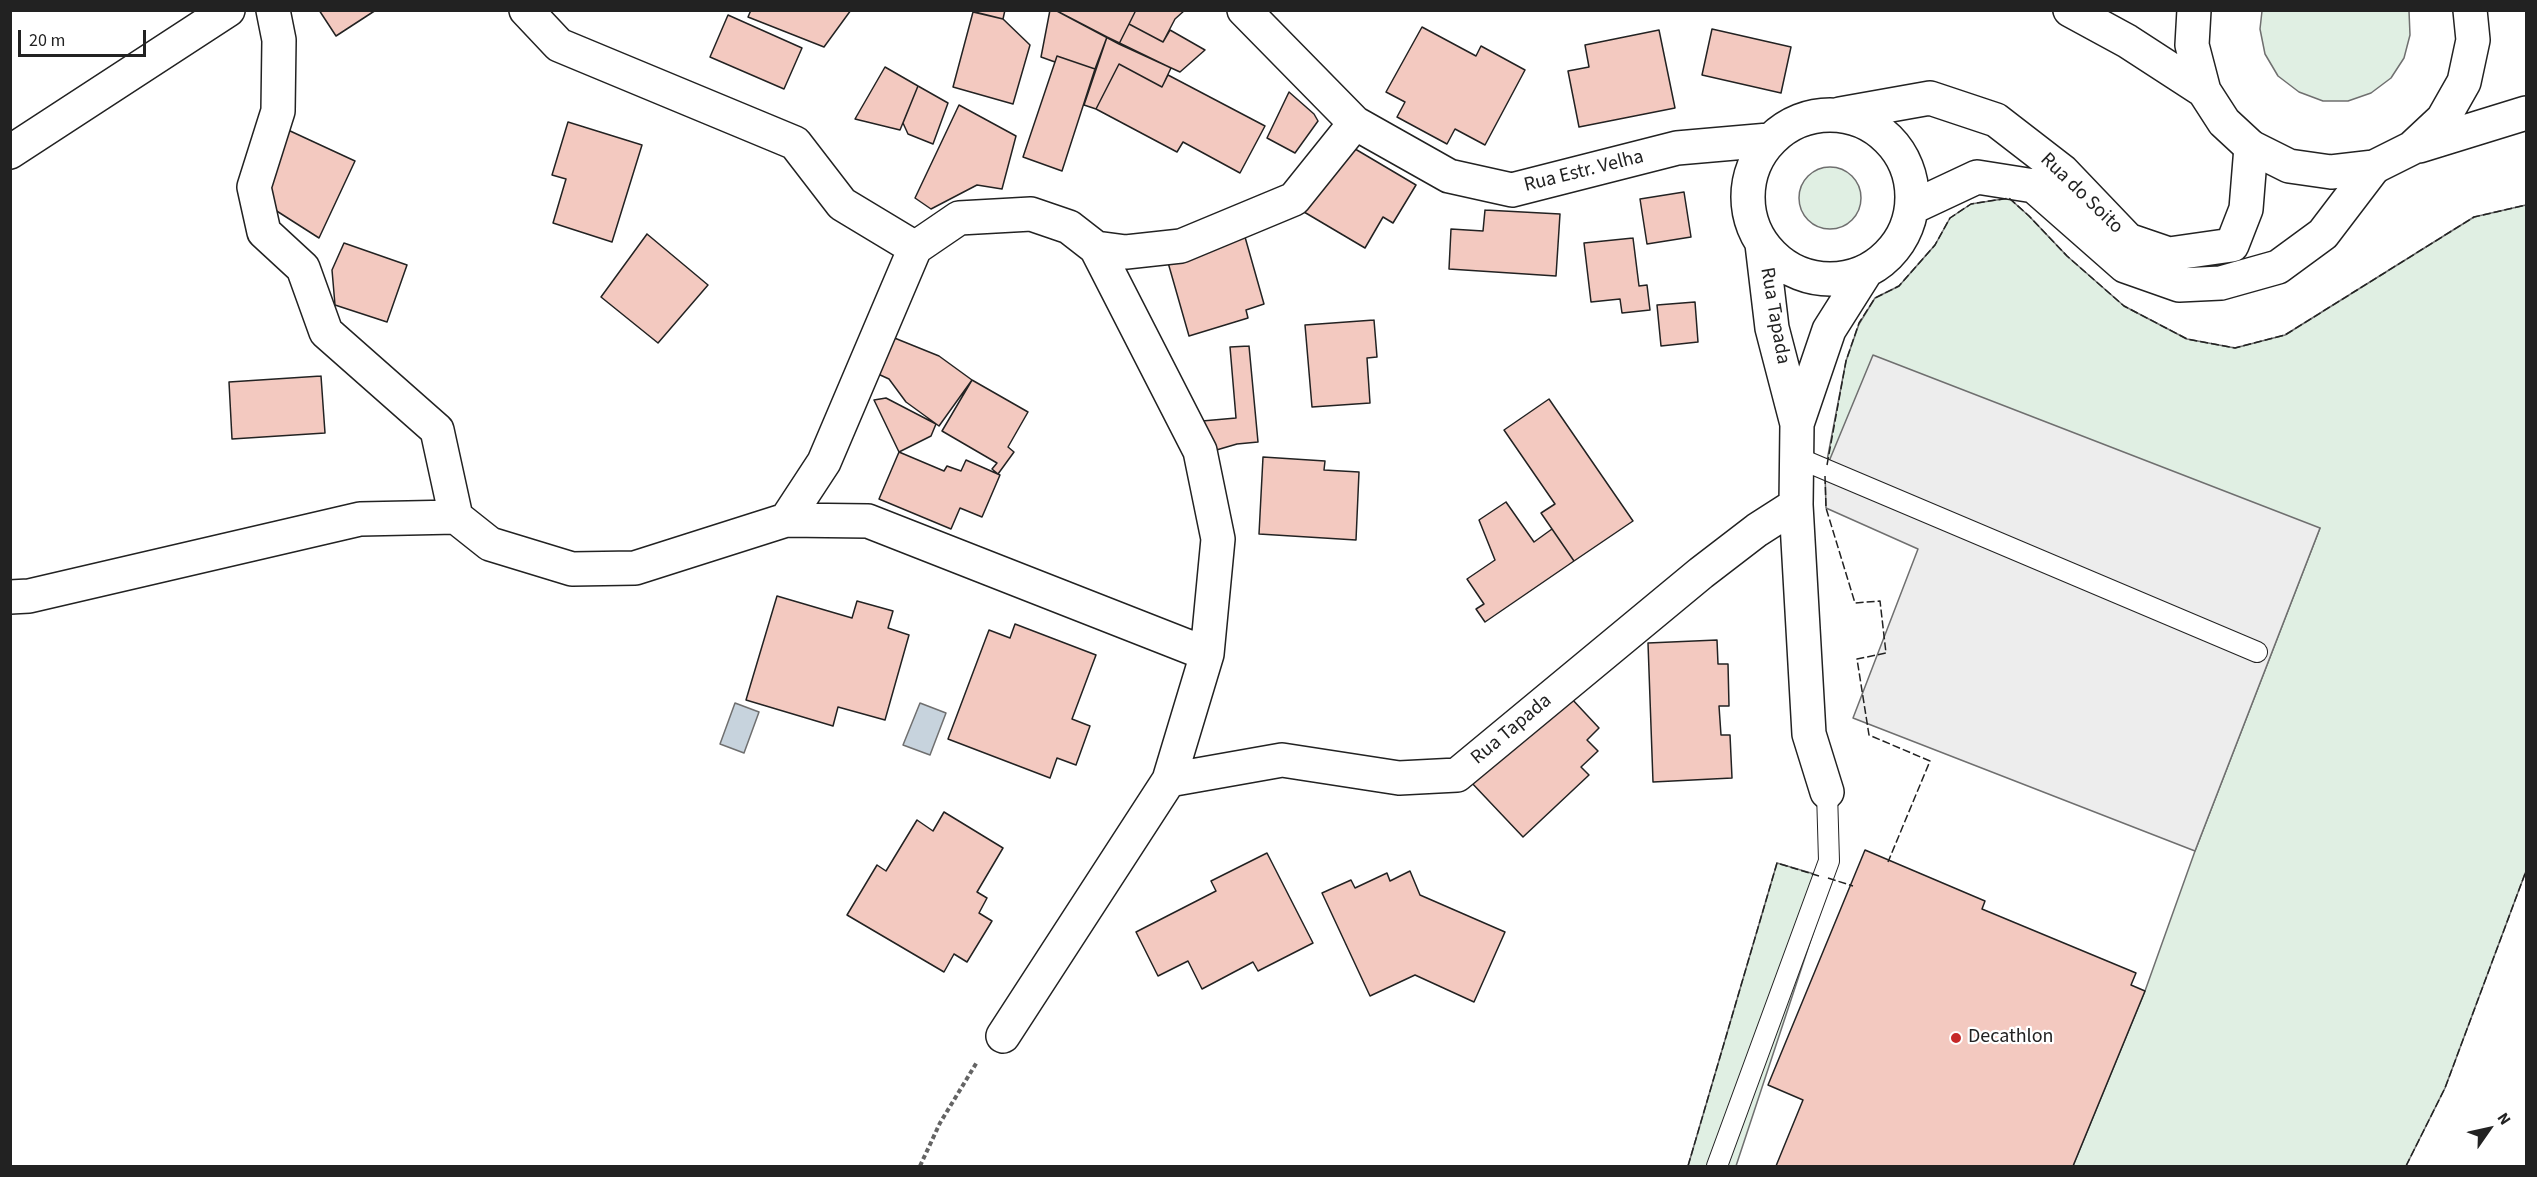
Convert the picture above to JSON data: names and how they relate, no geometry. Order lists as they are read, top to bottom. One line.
{"streets":{"street":["Rua Estr. Velha","Rua do Soito","Rua Tapada"]},"crossings":[["Rua Estr. Velha","Rua do Soito"],["Rua Estr. Velha","Rua Tapada"],["Rua do Soito","Rua Tapada"]],"places":["Decathlon"],"scale_bar":"20 m","north":"top right"}
